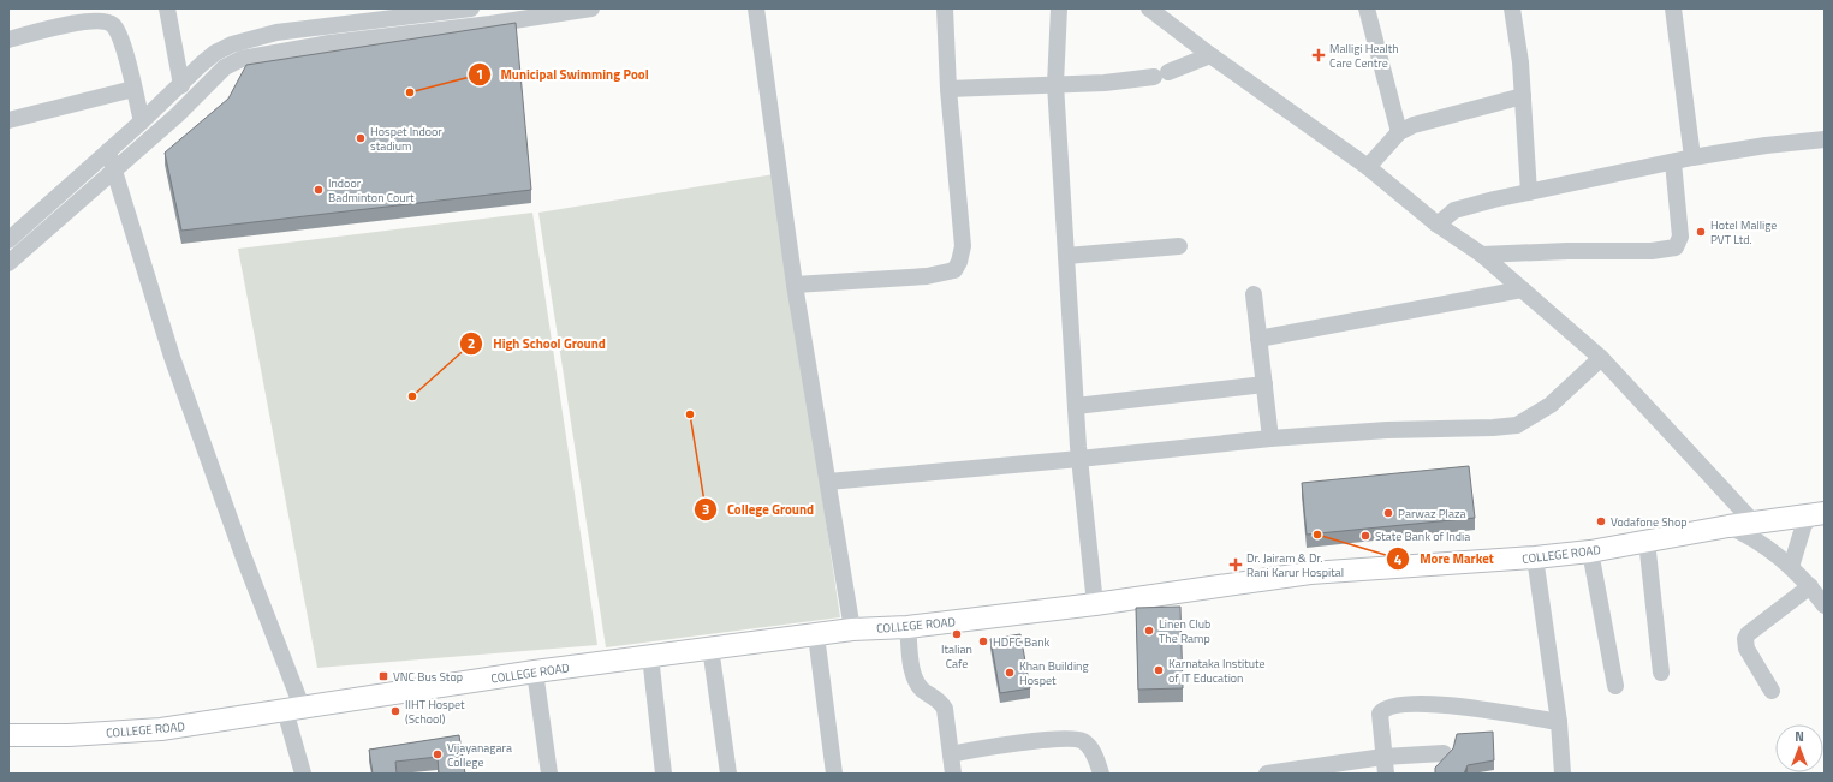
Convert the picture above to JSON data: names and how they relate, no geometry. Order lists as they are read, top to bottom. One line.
{"streets":{"main road":["COLLEGE ROAD"]},"places":{"health":["Malligi Health Care Centre","Dr. Jairam & Dr. Rani Karur Hospital"],"other":["Municipal Swimming Pool","Hospet Indoor stadium","Indoor Badminton Court","Hotel Mallige PVT Ltd.","High School Ground","College Ground","Parwaz Plaza","Vodafone Shop","More Market","State Bank of India","Linen Club The Ramp","Italian Cafe","HDFC Bank","Karnataka Institute of IT Education","Khan Building Hospet","IIHT Hospet (School)","Vijayanagara College"],"transit":["VNC Bus Stop"]},"north":"top"}
